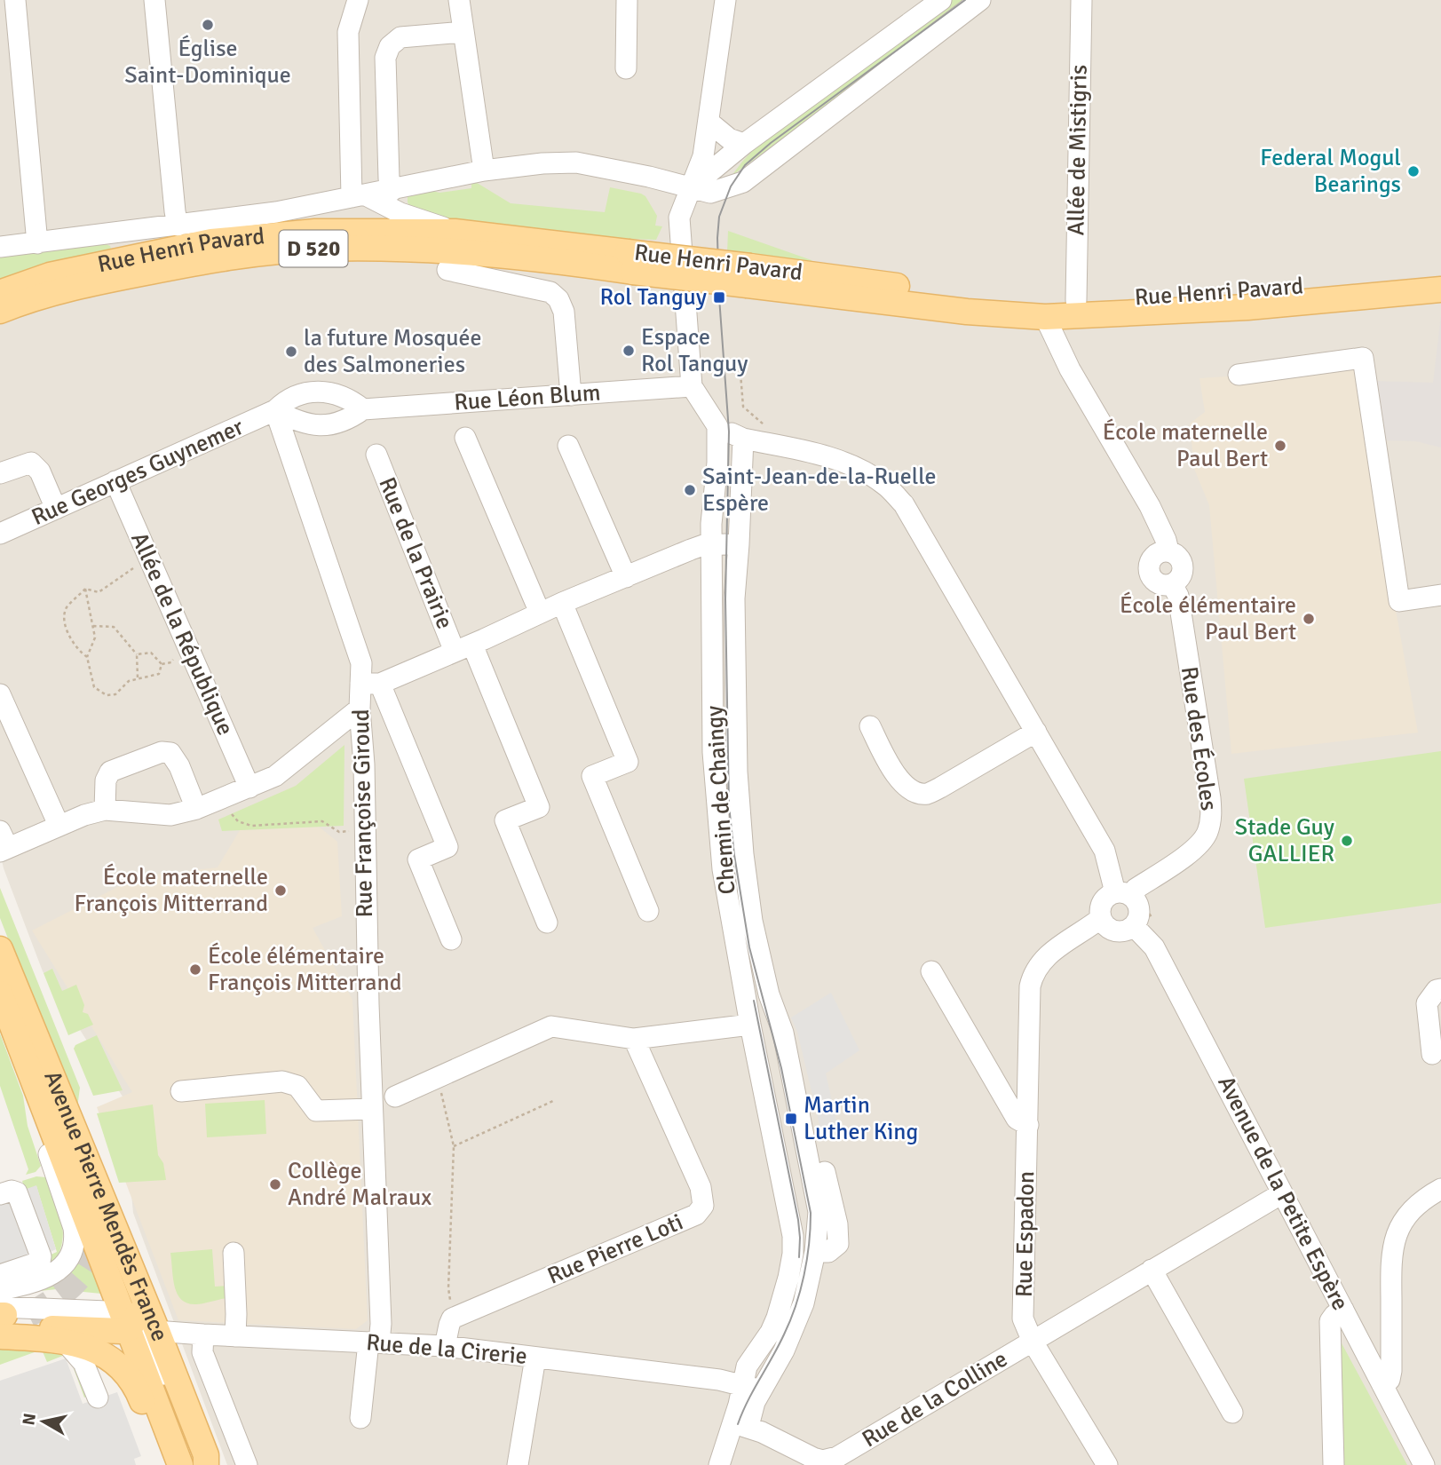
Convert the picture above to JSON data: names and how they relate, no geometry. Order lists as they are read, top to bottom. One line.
{"streets":{"main road":["D 520","Rue Henri Pavard","Avenue Pierre Mendès France"],"street":["Allée de Mistigris","Rue Léon Blum","Rue Georges Guynemer","Rue de la Prairie","Allée de la République","Rue des Écoles","Chemin de Chaingy","Rue Françoise Giroud","Avenue de la Petite Espère","Rue Espadon","Rue Pierre Loti","Rue de la Cirerie","Rue de la Colline"]},"crossings":[["Allée de Mistigris","Rue Henri Pavard"],["Rue Henri Pavard","Rue des Écoles"],["Rue Léon Blum","Rue Georges Guynemer"],["Rue Léon Blum","Rue Françoise Giroud"],["Rue Georges Guynemer","Allée de la République"],["Rue Georges Guynemer","Rue Françoise Giroud"],["Rue de la Prairie","Chemin de Chaingy"],["Rue de la Prairie","Rue Françoise Giroud"],["Rue des Écoles","Avenue de la Petite Espère"],["Rue des Écoles","Rue Espadon"],["Chemin de Chaingy","Rue de la Cirerie"],["Chemin de Chaingy","Rue de la Colline"],["Rue Françoise Giroud","Rue de la Cirerie"],["Avenue de la Petite Espère","Rue Espadon"],["Avenue de la Petite Espère","Rue de la Colline"],["Avenue Pierre Mendès France","Rue de la Cirerie"],["Rue Espadon","Rue de la Colline"],["Rue de la Cirerie","Rue de la Colline"]],"places":{"other":["Église Saint-Dominique","Federal Mogul Bearings","Espace Rol Tanguy","la future Mosquée des Salmoneries","École maternelle Paul Bert","Saint-Jean-de-la-Ruelle Espère","École élémentaire Paul Bert","Stade Guy GALLIER","École maternelle François Mitterrand","École élémentaire François Mitterrand","Collège André Malraux"],"transit":["Rol Tanguy","Martin Luther King"]},"north":"left"}
